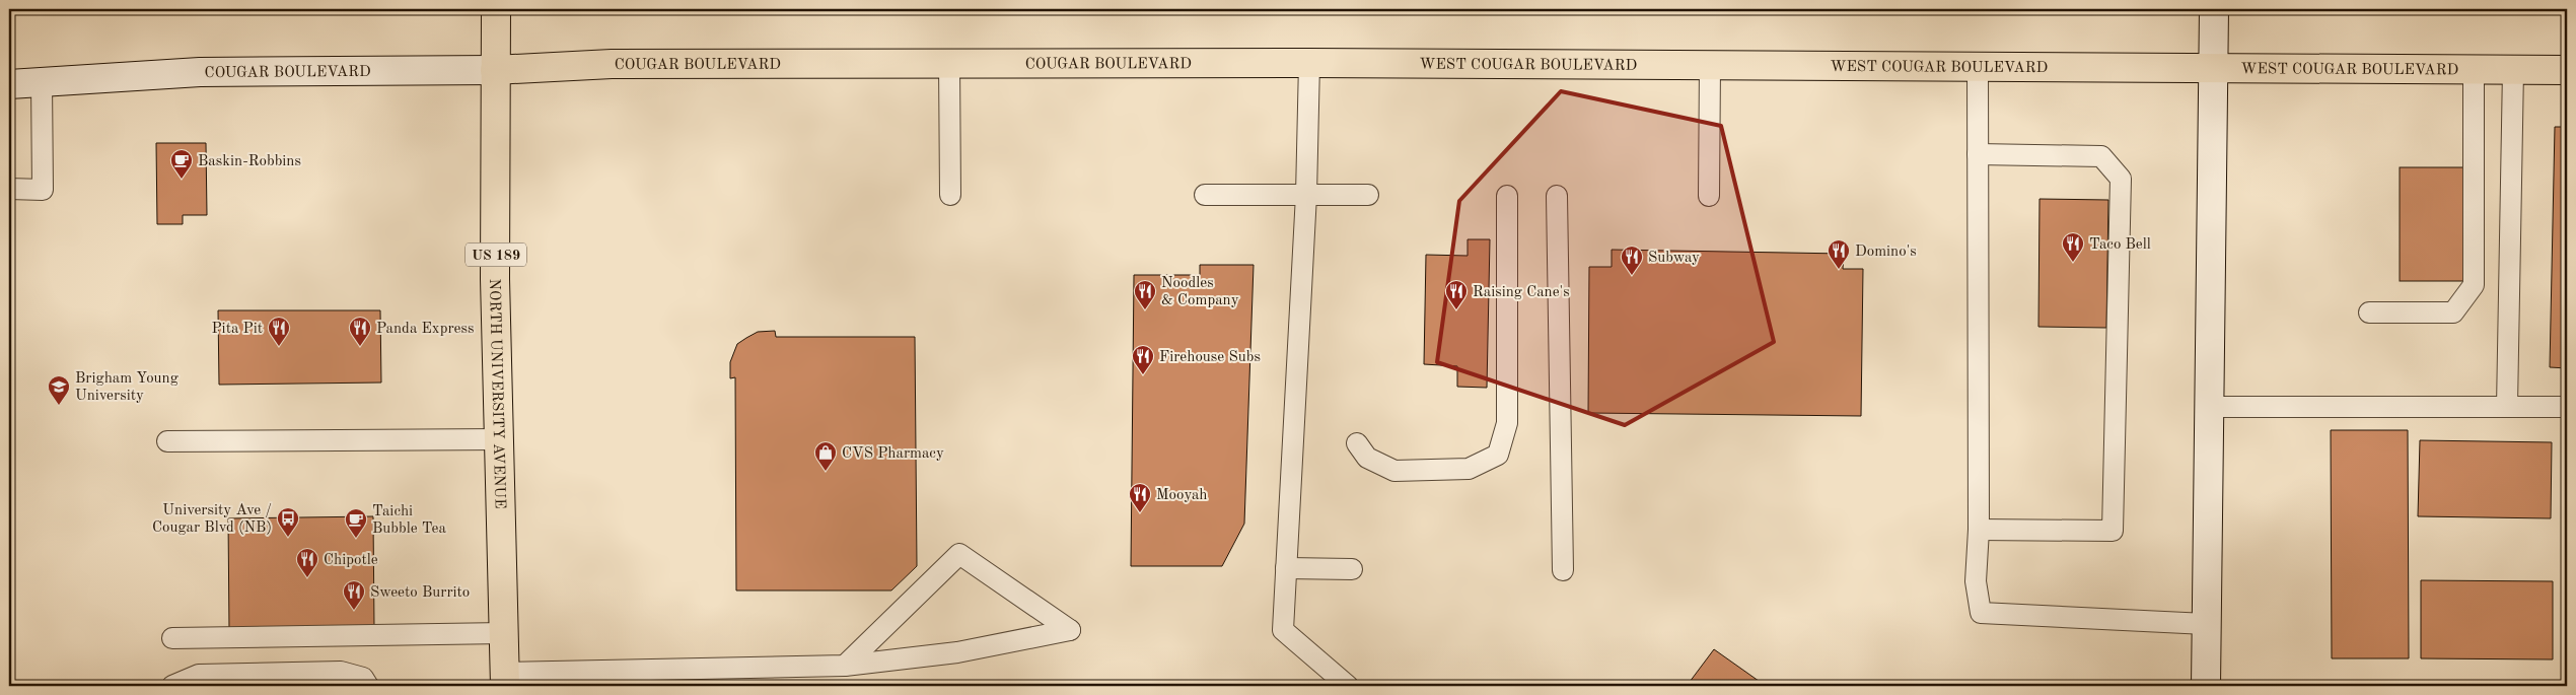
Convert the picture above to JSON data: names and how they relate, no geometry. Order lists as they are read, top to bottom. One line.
{"streets":{"main road":["COUGAR BOULEVARD","WEST COUGAR BOULEVARD","US 189","NORTH UNIVERSITY AVENUE"]},"crossings":[["COUGAR BOULEVARD","WEST COUGAR BOULEVARD"],["COUGAR BOULEVARD","NORTH UNIVERSITY AVENUE"]],"places":{"cafe":["Baskin-Robbins","Taichi Bubble Tea"],"restaurant":["Taco Bell","Domino's","Subway","Noodles & Company","Raising Cane's","Pita Pit","Panda Express","Firehouse Subs","Mooyah","Chipotle","Sweeto Burrito"],"school or university":["Brigham Young University"],"shop":["CVS Pharmacy"],"bus stop":["University Ave / Cougar Blvd (NB)"]}}
